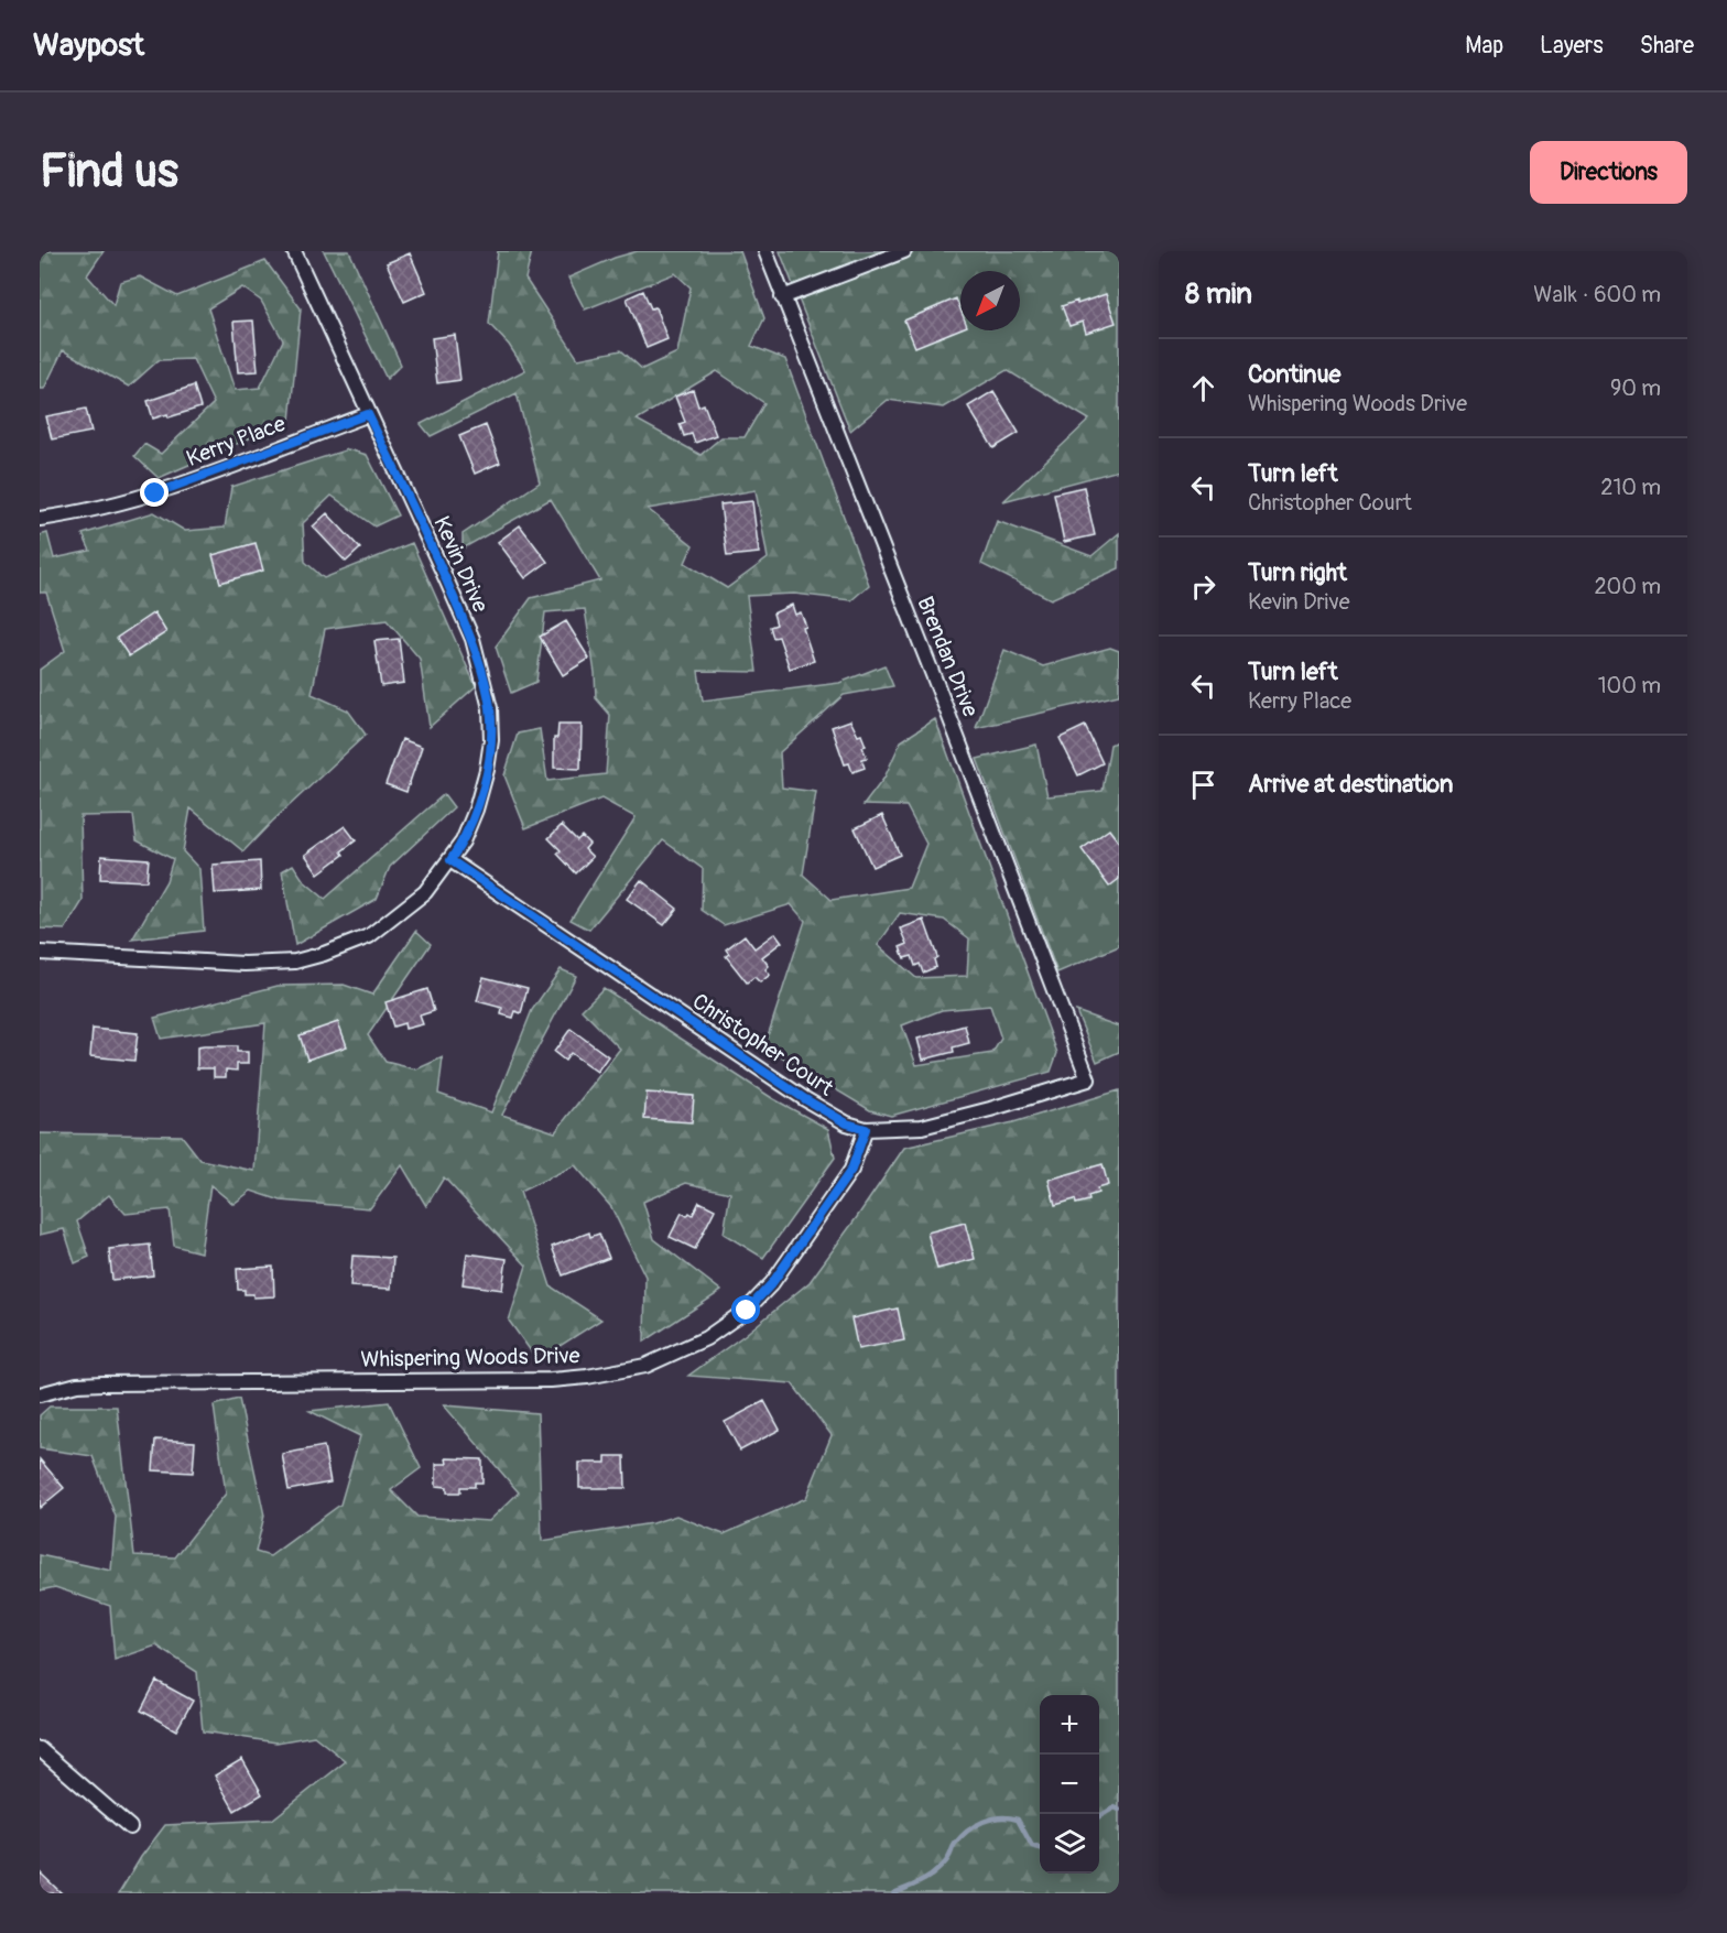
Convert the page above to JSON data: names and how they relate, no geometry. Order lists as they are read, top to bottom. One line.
{"streets":{"street":["Kerry Place","Kevin Drive","Brendan Drive","Christopher Court","Whispering Woods Drive"]},"crossings":[["Kerry Place","Kevin Drive"],["Kevin Drive","Christopher Court"],["Brendan Drive","Christopher Court"],["Christopher Court","Whispering Woods Drive"]],"north":"bottom left","page":{"header":"Waypost","nav":["Map","Layers","Share"],"buttons":"Directions","title":"Find us","heading":["8 min","Walk · 600 m"],"list":[["Continue","Whispering Woods Drive","90 m"],["Turn left","Christopher Court","210 m"],["Turn right","Kevin Drive","200 m"],["Turn left","Kerry Place","100 m"],"Arrive at destination"],"map_buttons":["+","−"]}}
